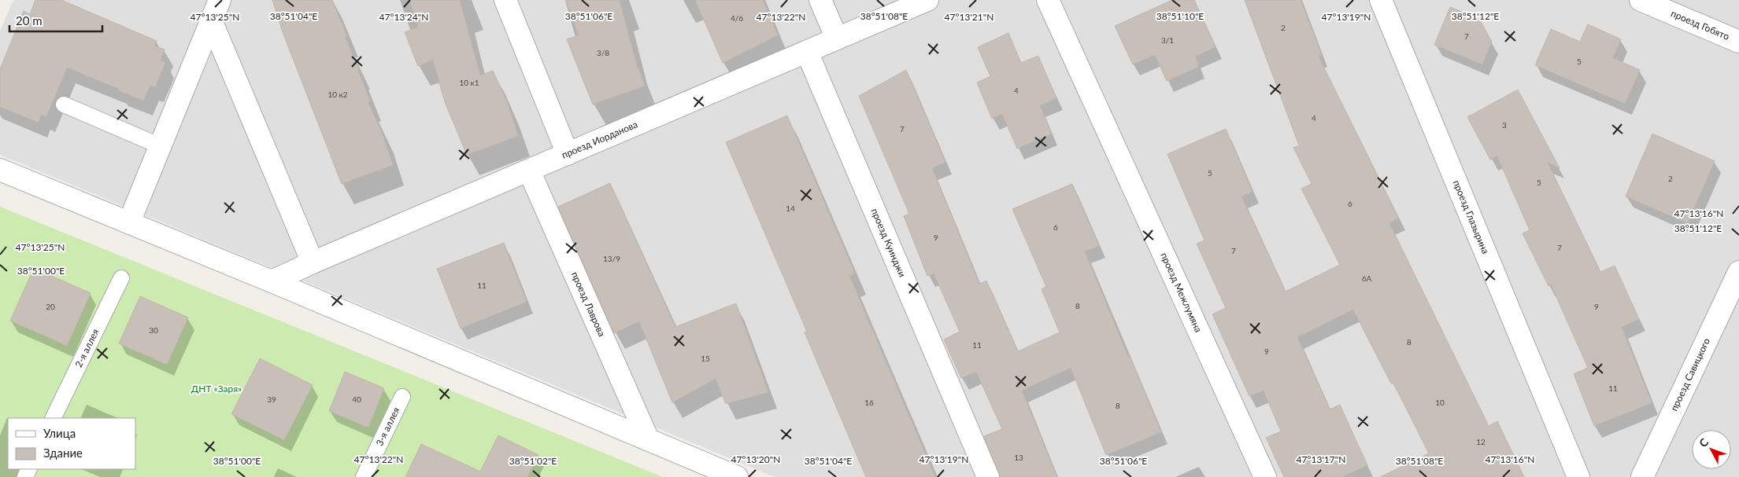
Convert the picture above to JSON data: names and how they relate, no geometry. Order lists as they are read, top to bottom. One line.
{"streets":{"street":["проезд Гобято","проезд Иорданова","проезд Глазырина","проезд Куинджи","проезд Межлумяна","проезд Лаврова","проезд Савицкого"],"lane":["2-я аллея","3-я аллея"]},"crossings":[["проезд Иорданова","проезд Куинджи"],["проезд Иорданова","проезд Лаврова"]],"parks":["ДНТ «Заря»"],"house_numbers":["4/6","2","7","3/1","3/8","5","10 к1","4","10 к2","4","3","7","5","2","5","6","14","6","9","7","7","13/9","6А","11","8","20","9","30","8","11","9","15","11","39","40","16","10","8","12","13"],"legend":["Улица","Здание"],"scale_bar":"20 m","north":"top left","coordinates":["38°51'10\"E","38°51'04\"E","38°51'06\"E","38°51'08\"E","38°51'12\"E","47°13'25\"N","47°13'24\"N","47°13'22\"N","47°13'21\"N","47°13'19\"N","47°13'16\"N","38°51'00\"E","47°13'20\"N","47°13'17\"N","38°51'02\"E"]}
